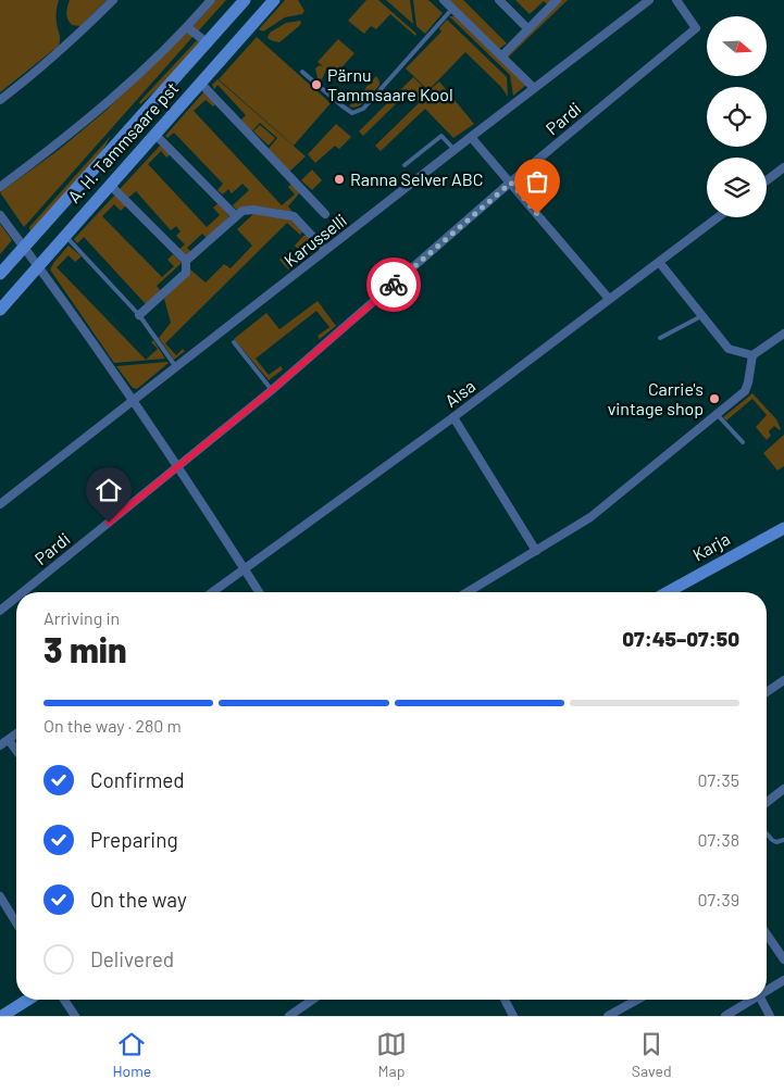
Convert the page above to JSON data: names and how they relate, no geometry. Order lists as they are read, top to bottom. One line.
{"streets":{"street":["Pardi","A. H. Tammsaare pst","Karusselli","Aisa","Karja"]},"places":["Pärnu Tammsaare Kool","Ranna Selver ABC","Carrie's vintage shop"],"north":"right","page":{"heading":["3 min","Arriving in","07:45–07:50"],"bar":"On the way · 280 m","list":[["Confirmed","07:35"],["Preparing","07:38"],["On the way","07:39"],"Delivered"],"tabs":["Home","Map","Saved"]}}
